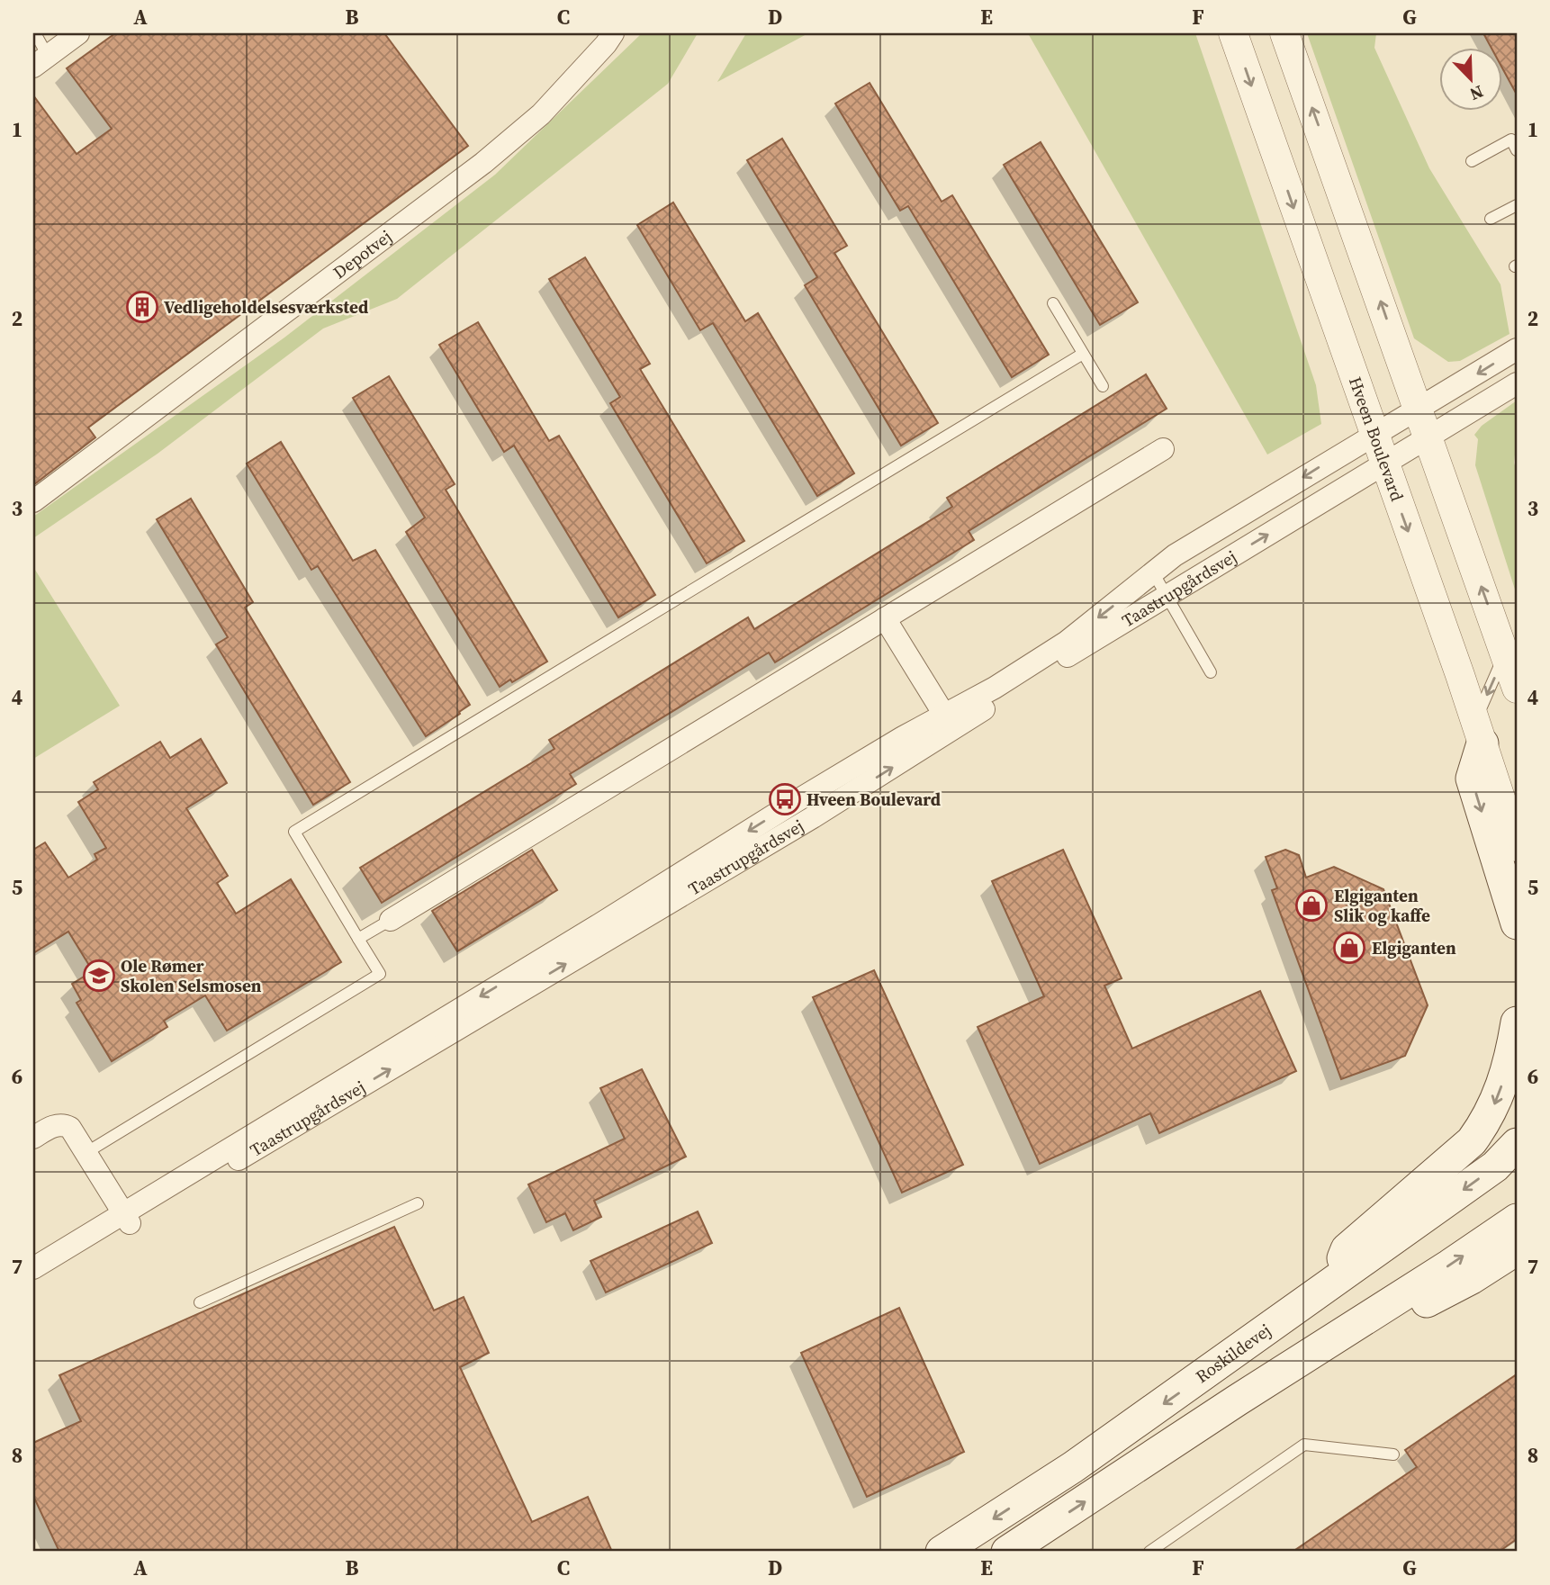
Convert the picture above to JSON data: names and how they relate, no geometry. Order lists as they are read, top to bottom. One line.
{"streets":{"main road":["Roskildevej"],"street":["Depotvej","Hveen Boulevard","Taastrupgårdsvej"]},"crossings":[["Hveen Boulevard","Taastrupgårdsvej"]],"places":{"building":["Vedligeholdelsesværksted"],"bus stop":["Hveen Boulevard"],"shop":["Elgiganten Slik og kaffe","Elgiganten"],"school or university":["Ole Rømer Skolen Selsmosen"]},"north":"bottom right","grid":{"columns":["A","B","C","D","E","F","G"],"rows":["1","2","3","4","5","6","7","8"]}}
